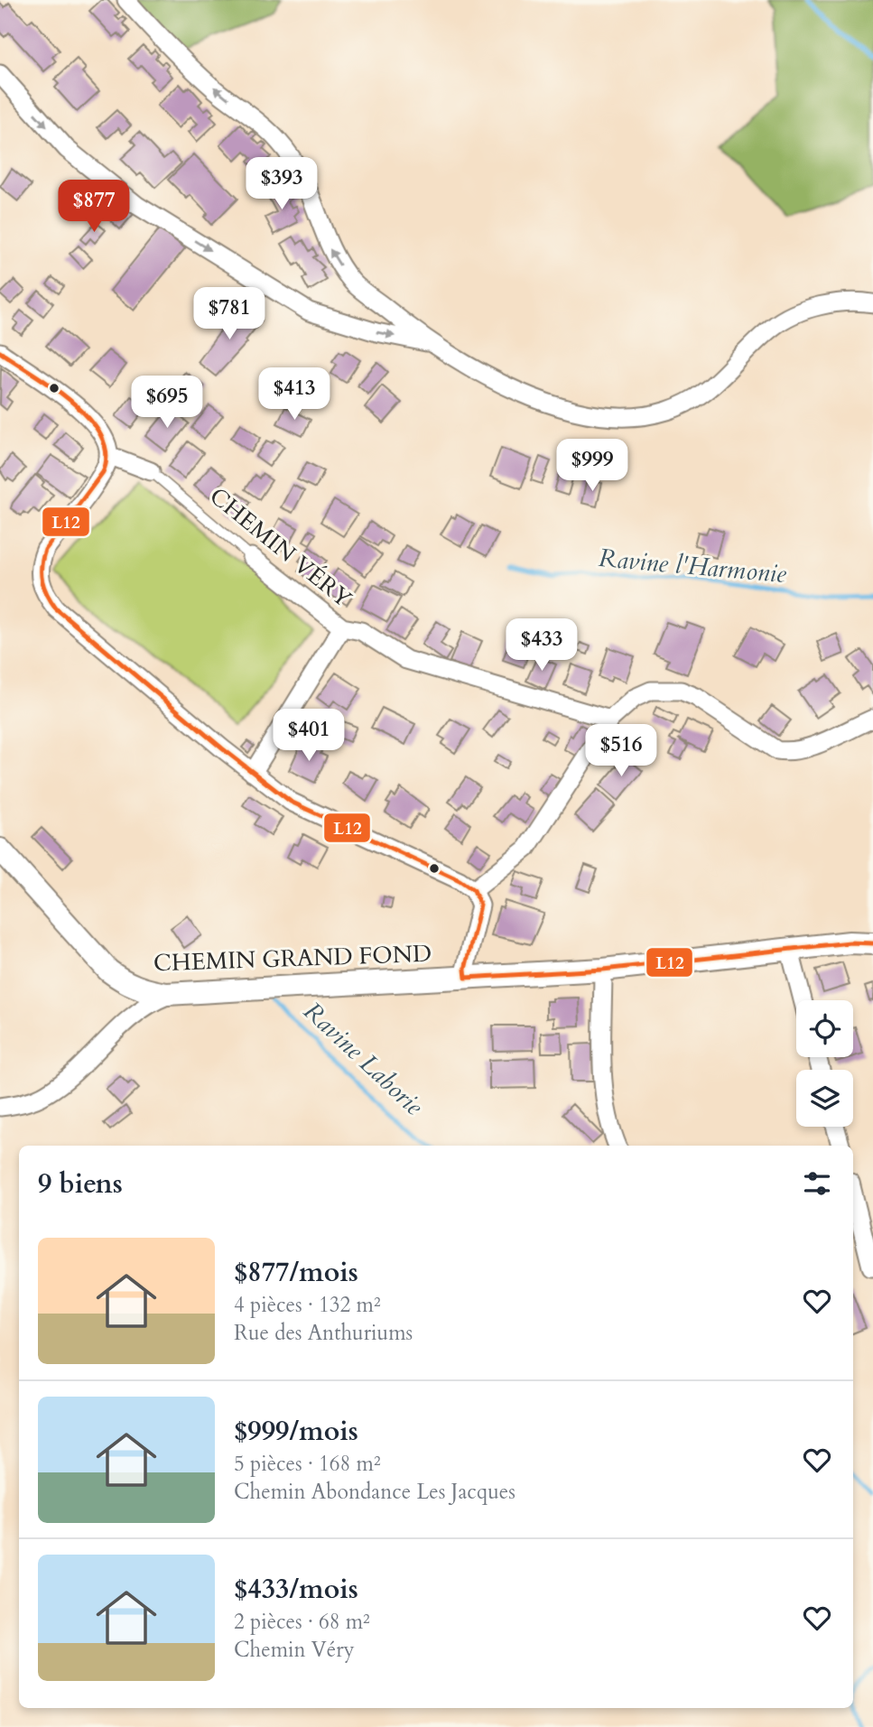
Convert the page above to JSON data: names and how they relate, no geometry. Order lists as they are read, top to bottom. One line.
{"streets":{"street":["CHEMIN VÉRY","CHEMIN GRAND FOND"]},"water":["Ravine l'Harmonie","Ravine Laborie"],"lines":["transit line L12"],"page":{"price":["$393","$877","$781","$413","$695","$999","$433","$401","$516"],"heading":"9 biens","list":[{"name":"$877/mois","note":"4 pièces · 132 m² · Rue des Anthuriums"},{"name":"$999/mois","note":"5 pièces · 168 m² · Chemin Abondance Les Jacques"},{"name":"$433/mois","note":"2 pièces · 68 m² · Chemin Véry"}]}}
